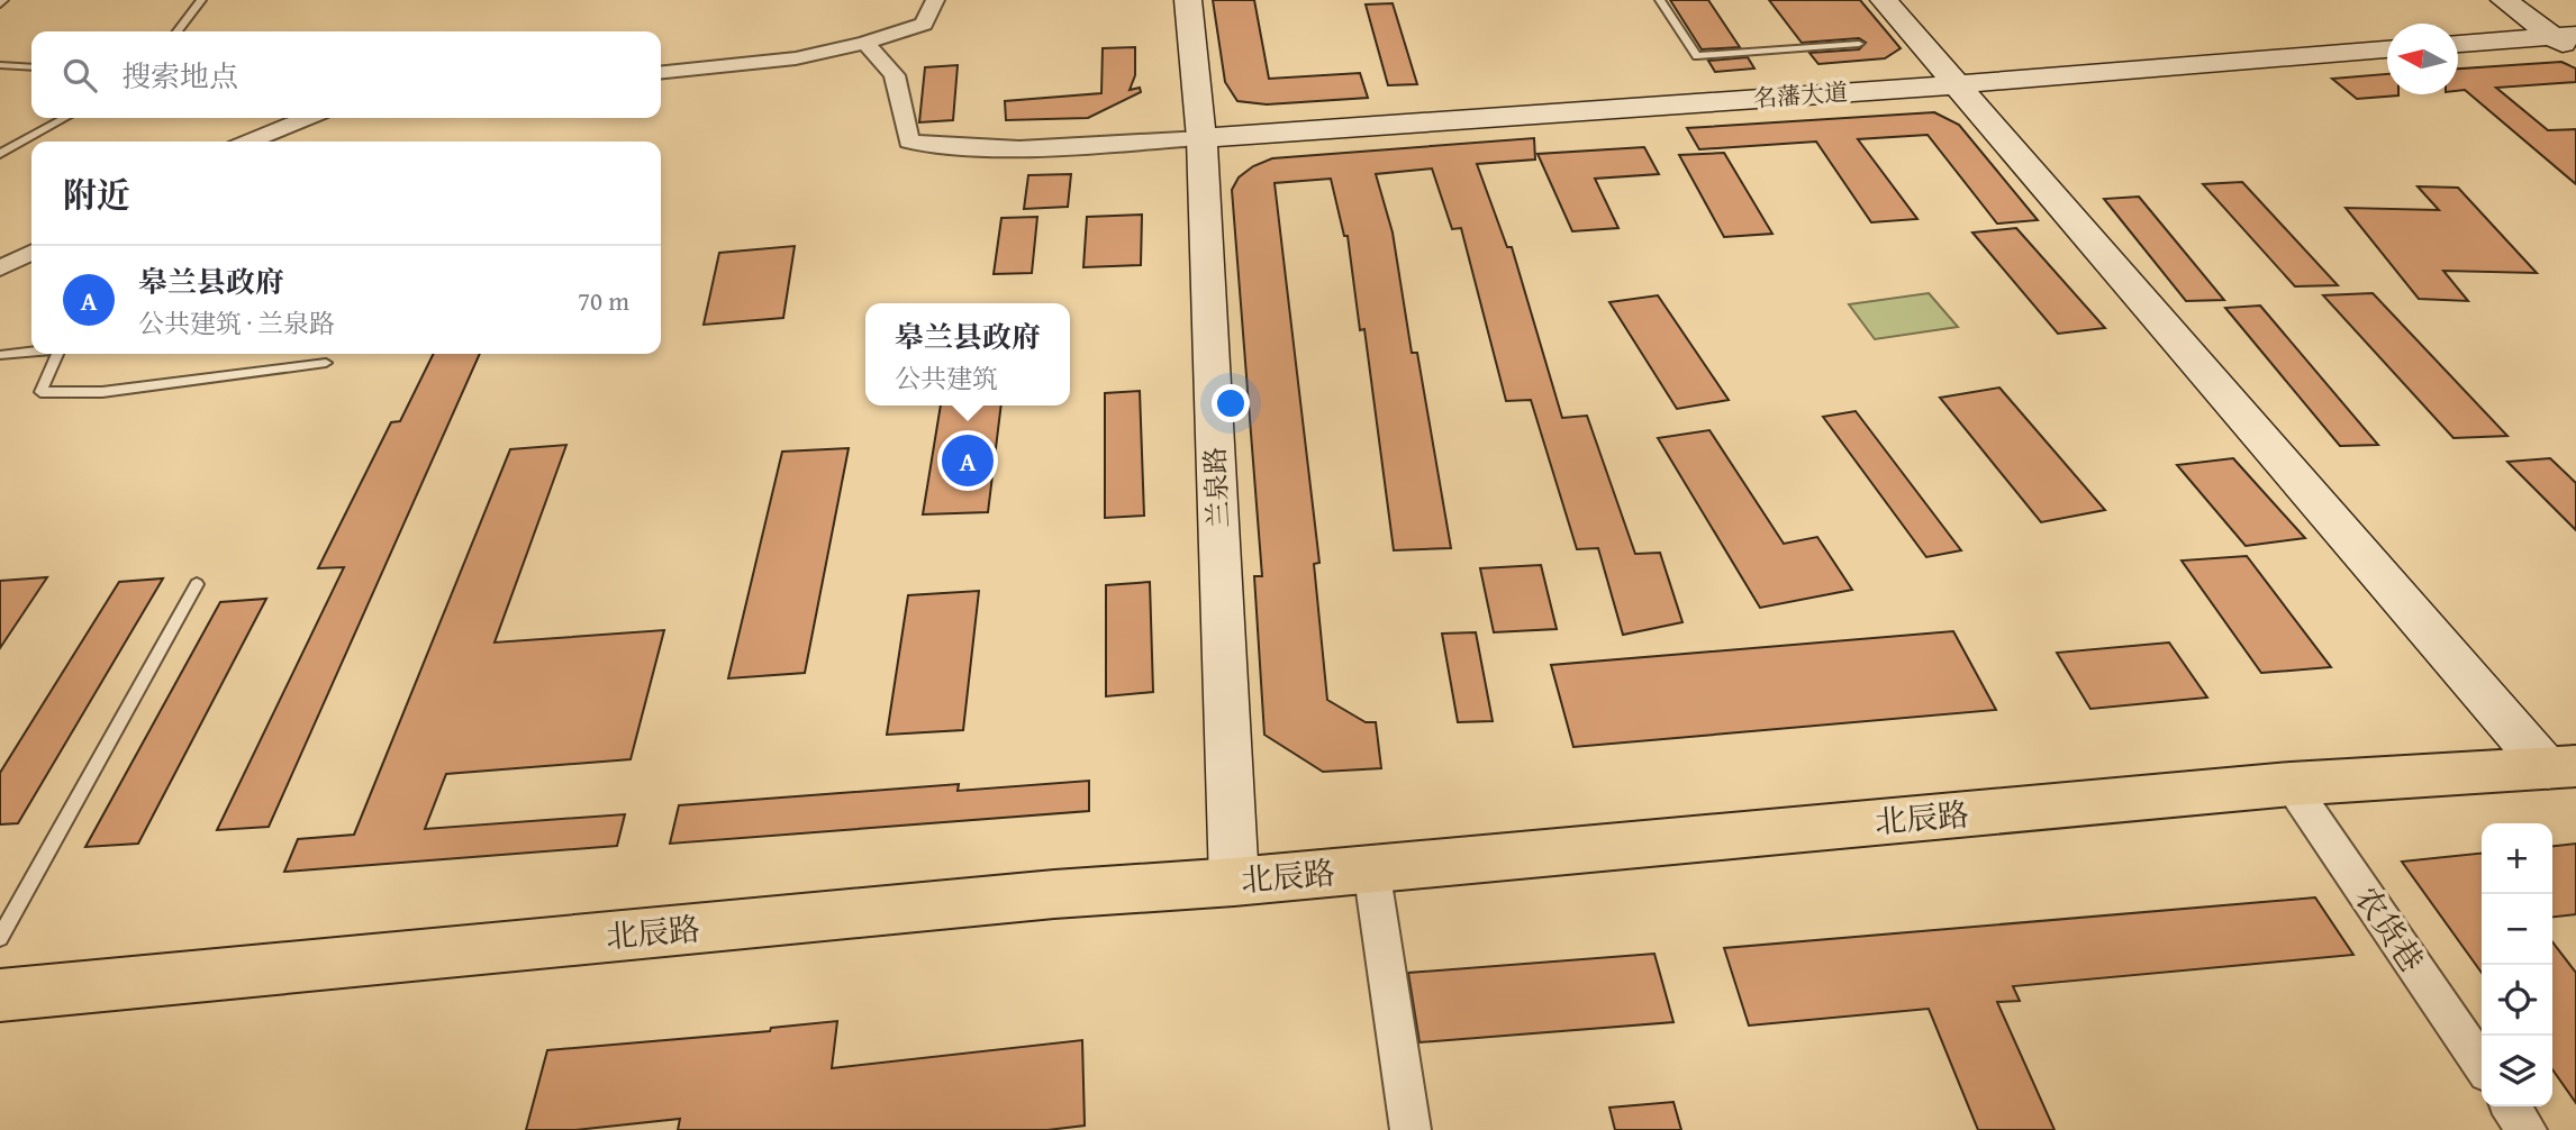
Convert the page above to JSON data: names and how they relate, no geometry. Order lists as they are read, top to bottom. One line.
{"streets":{"main road":["北辰路"],"street":["名藩大道","兰泉路","农货巷"]},"crossings":[["名藩大道","兰泉路"],["兰泉路","北辰路"],["北辰路","农货巷"]],"north":"left","page":{"search":"搜索地点","heading":"附近","list":[{"mark":"A","name":"皋兰县政府","note":"公共建筑 · 兰泉路","value":"70 m"}],"popup":["皋兰县政府","公共建筑"],"pins":"A","map_buttons":["+","−"]}}
